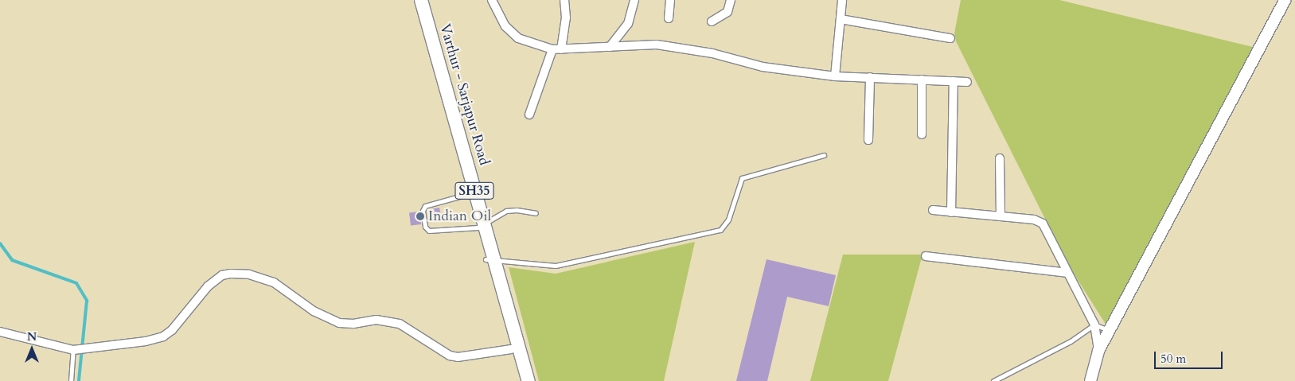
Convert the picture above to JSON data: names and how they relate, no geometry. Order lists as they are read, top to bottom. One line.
{"streets":{"main road":["Varthur - Sarjapur Road","SH35"]},"places":["Indian Oil"],"scale_bar":"50 m","north":"top"}
